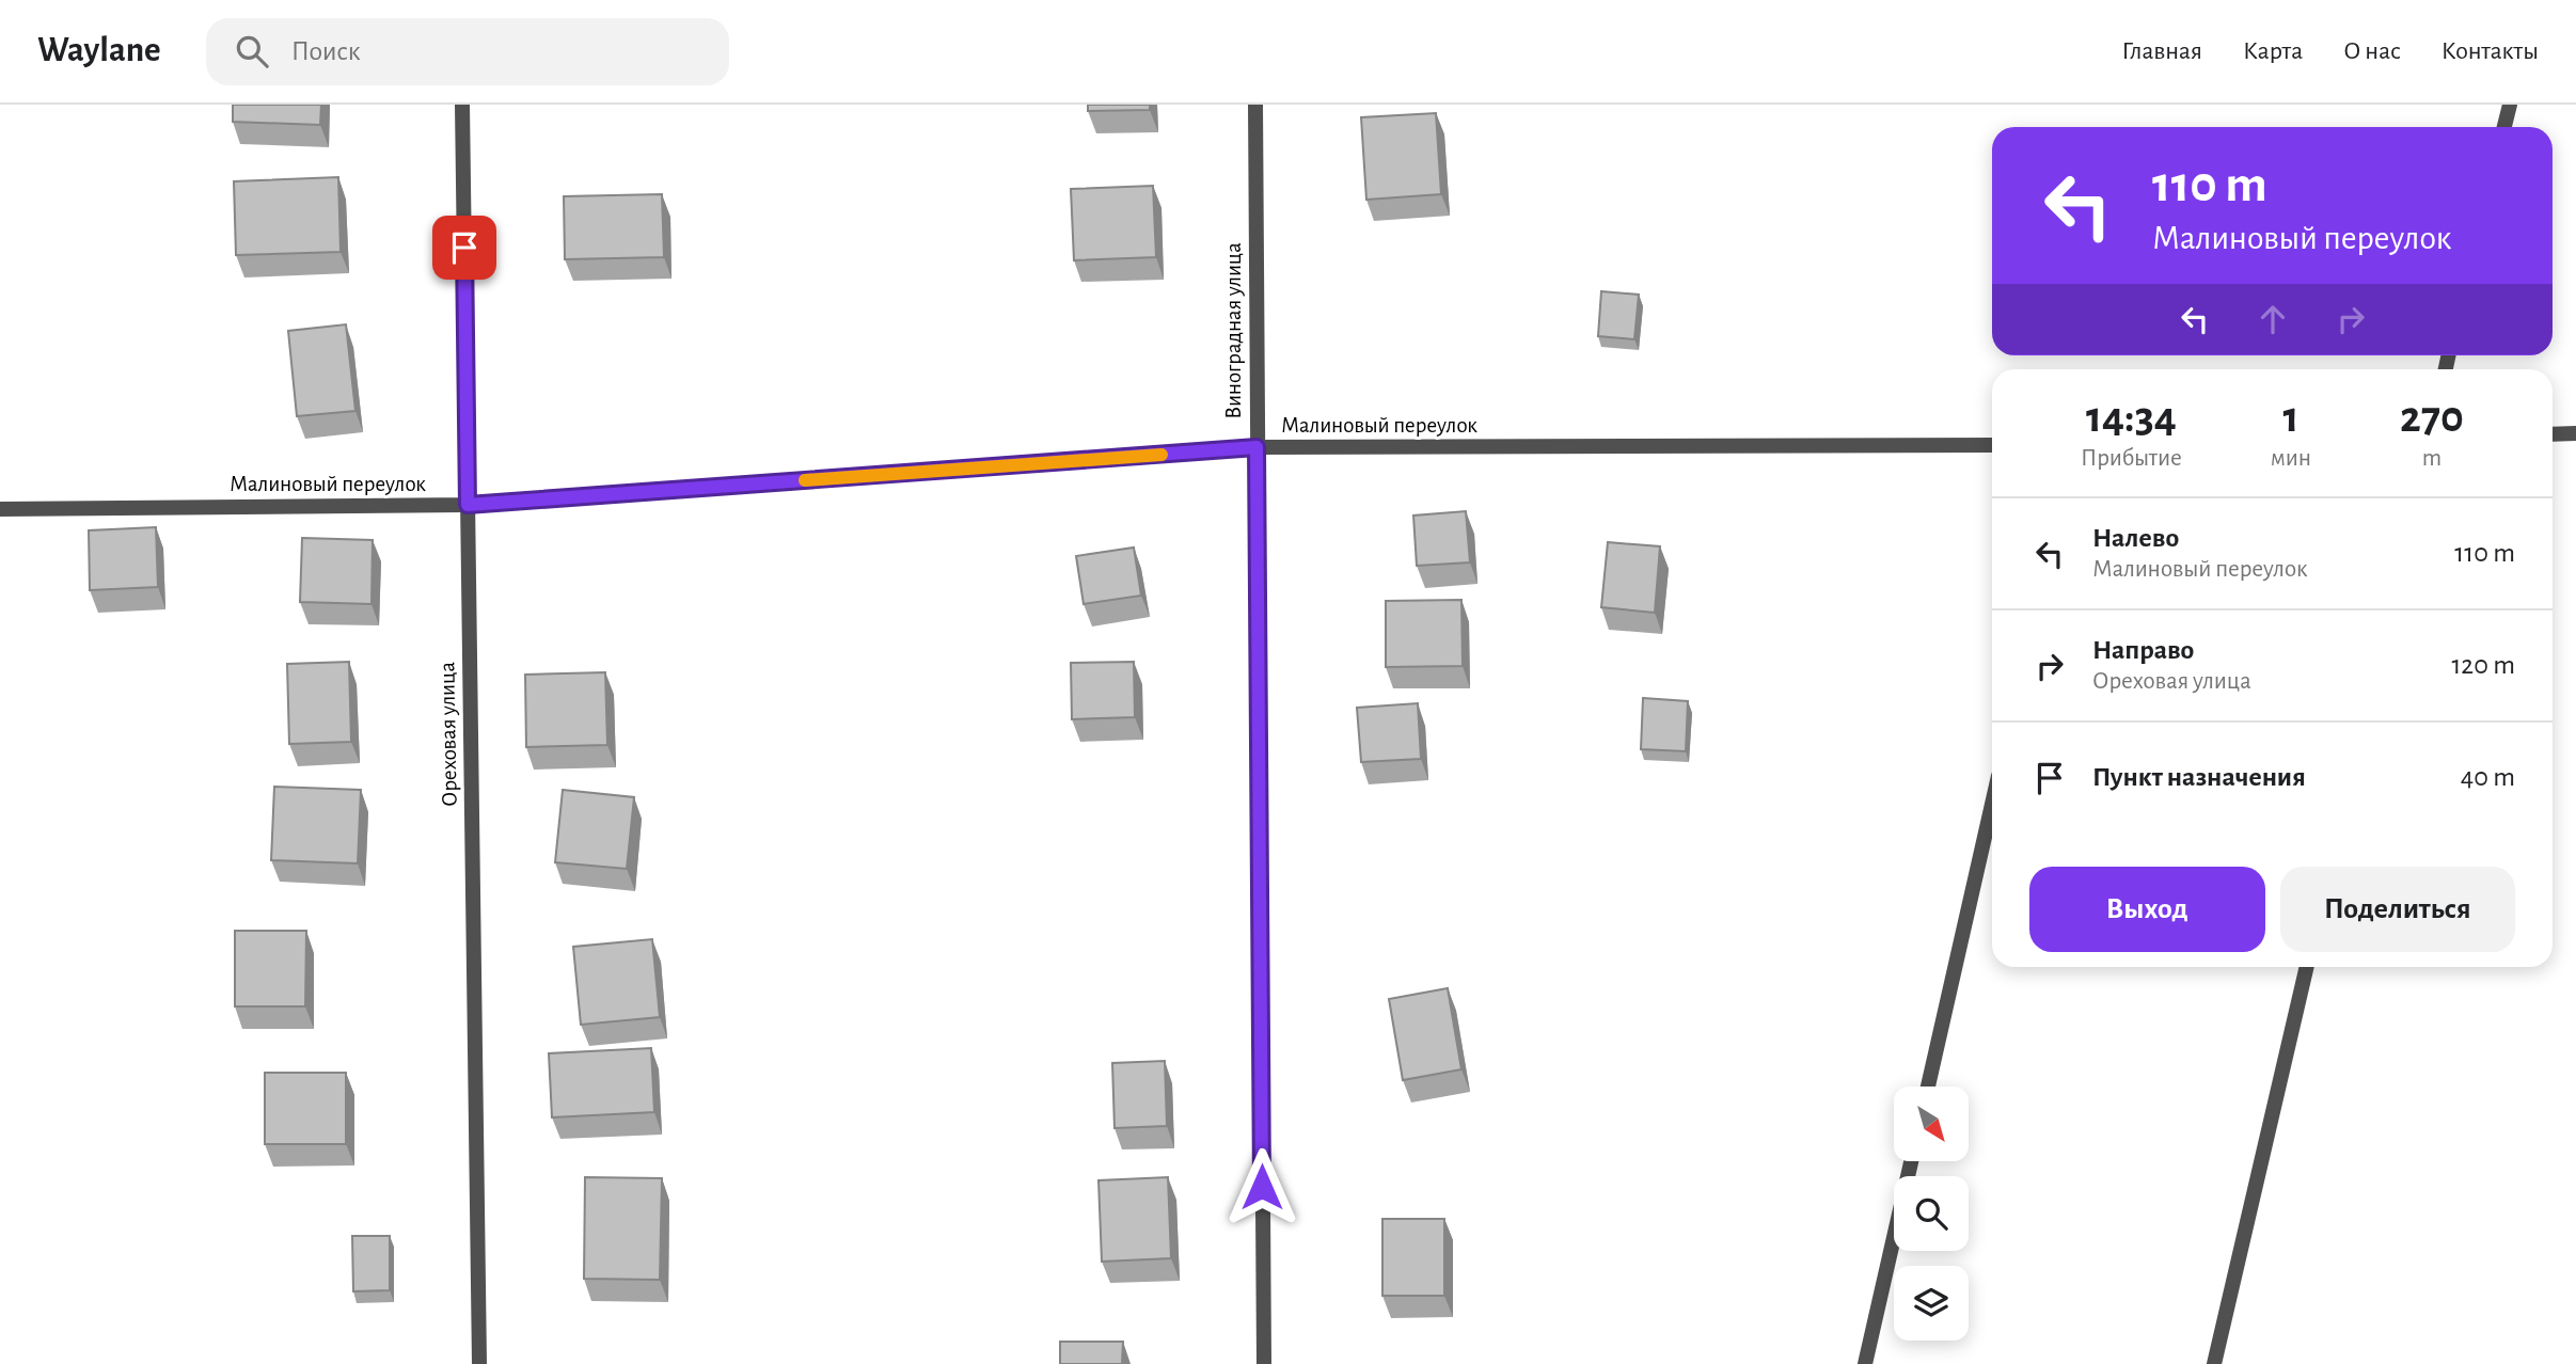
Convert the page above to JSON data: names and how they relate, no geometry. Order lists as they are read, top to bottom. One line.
{"streets":{"street":["Виноградная улица","Малиновый переулок","Ореховая улица"]},"crossings":[["Виноградная улица","Малиновый переулок"],["Малиновый переулок","Ореховая улица"]],"north":"bottom right","page":{"header":"Waylane","search":"Поиск","nav":["Главная","Карта","О нас","Контакты"],"turn":["110 m","Малиновый переулок"],"eta":["14:34","Прибытие","1","мин","270","m"],"list":[{"name":"Налево","note":"Малиновый переулок","value":"110 m"},{"name":"Направо","note":"Ореховая улица","value":"120 m"},{"name":"Пункт назначения","value":"40 m"}],"buttons":["Выход","Поделиться"]}}
